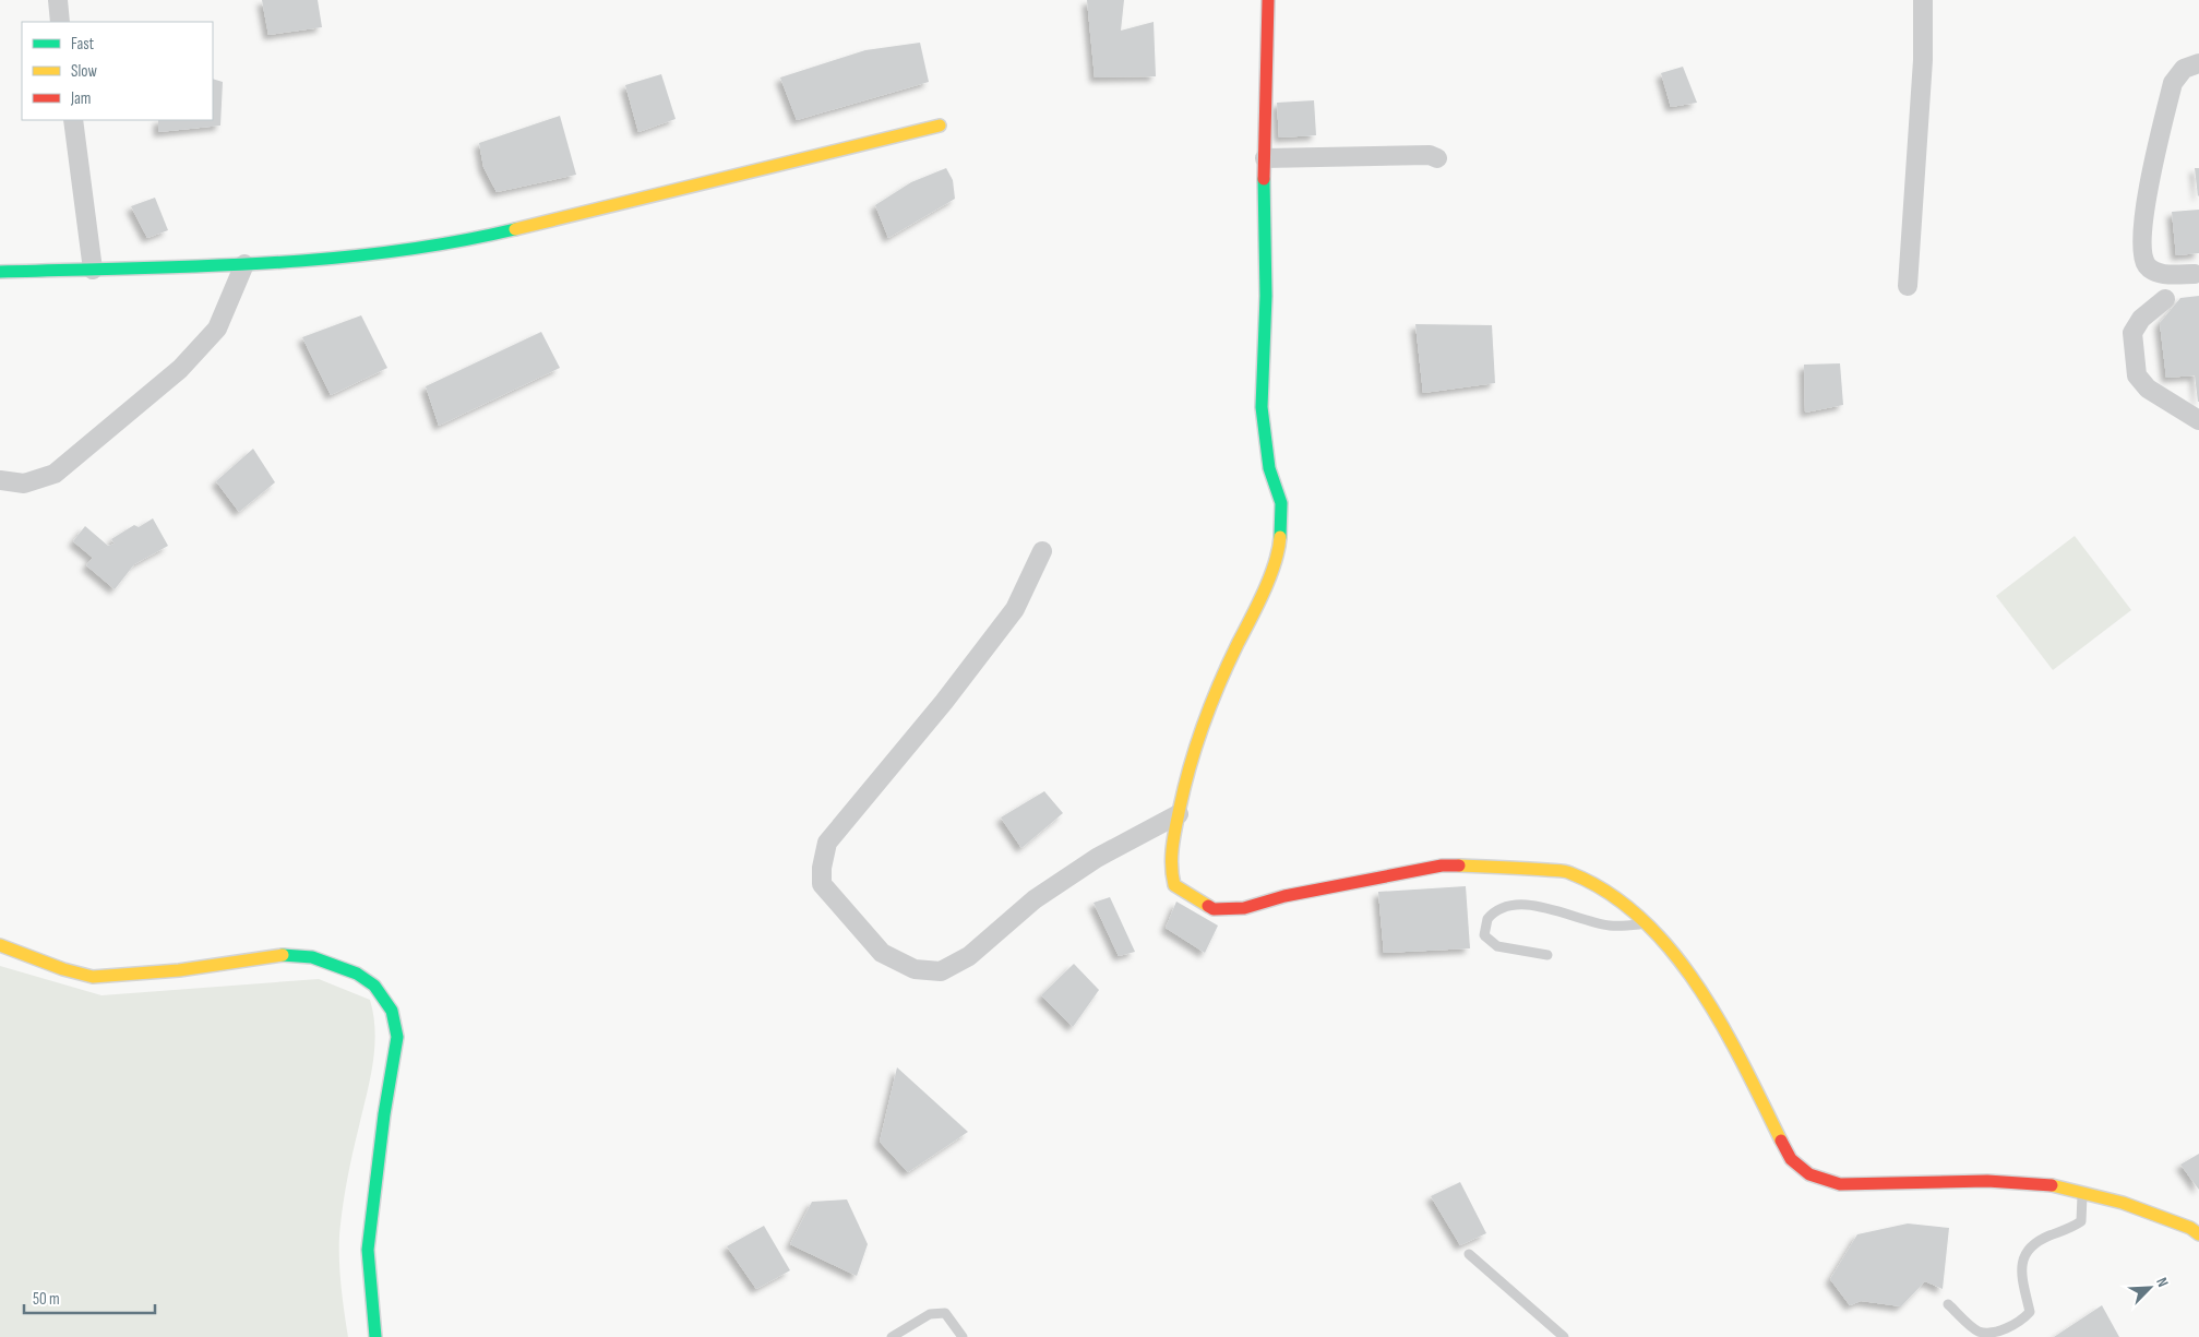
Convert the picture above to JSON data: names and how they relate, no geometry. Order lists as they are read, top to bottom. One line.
{"legend":["Fast","Slow","Jam"],"scale_bar":"50 m","north":"top right"}
